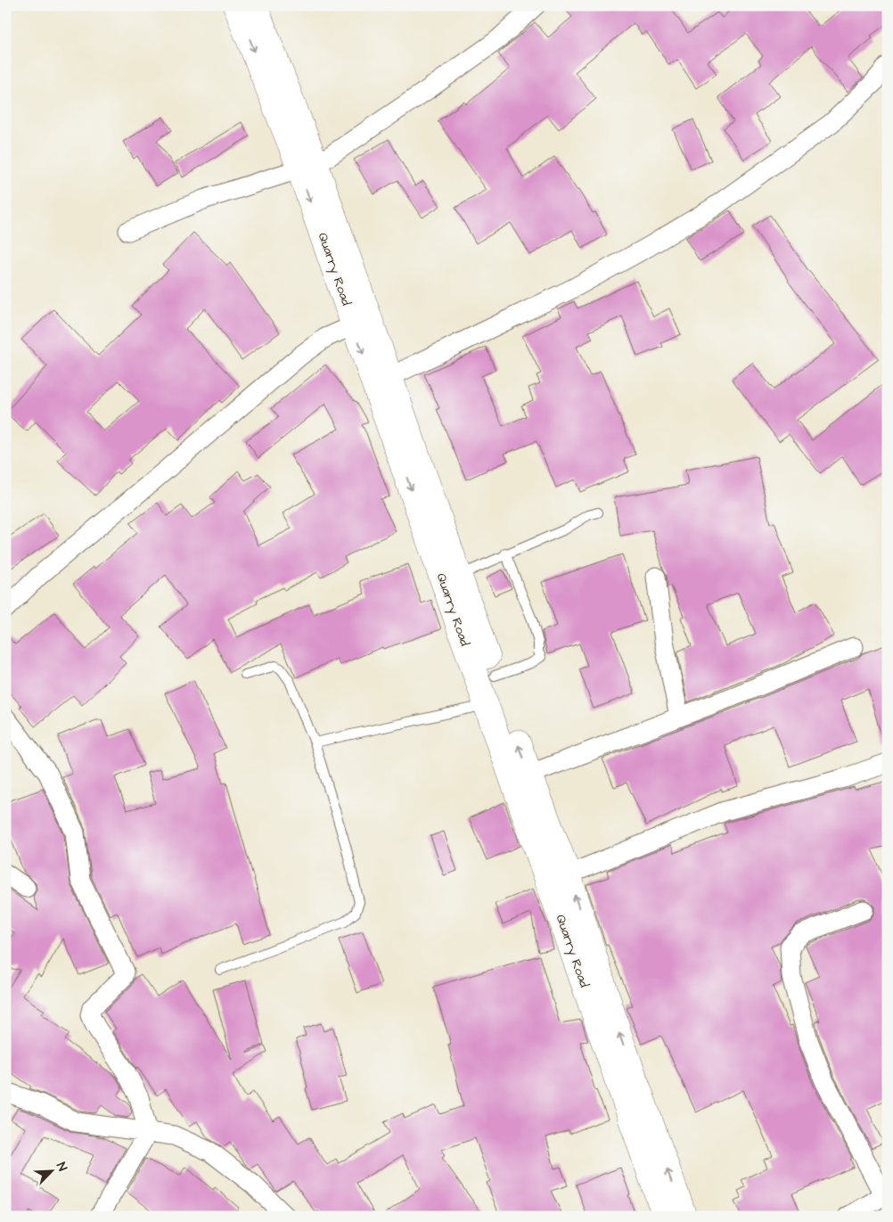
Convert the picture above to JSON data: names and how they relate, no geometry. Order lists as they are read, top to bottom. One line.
{"streets":{"main road":["Quarry Road"]},"north":"top right"}
